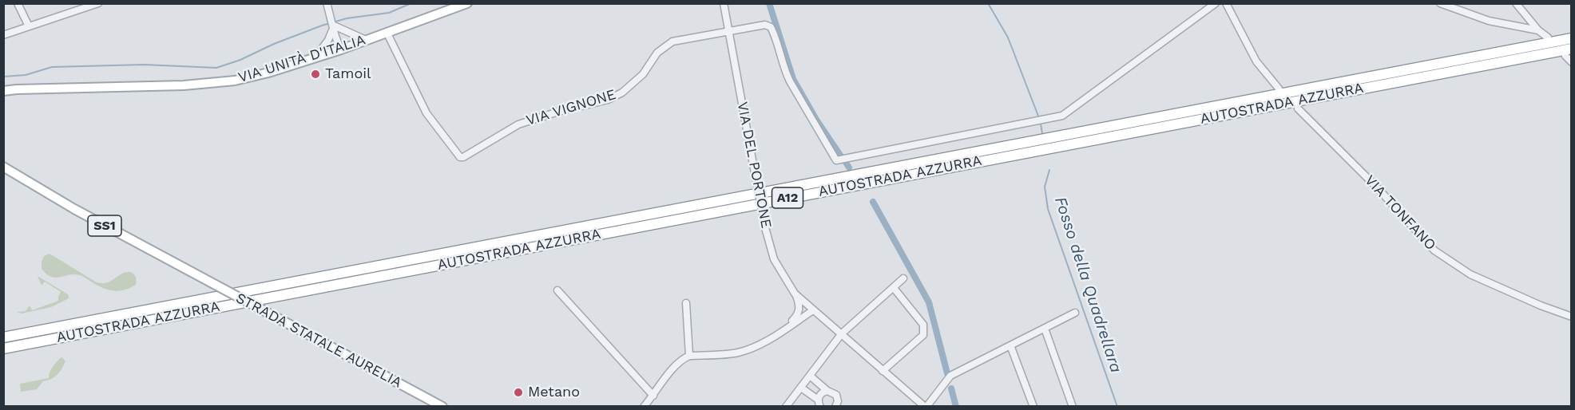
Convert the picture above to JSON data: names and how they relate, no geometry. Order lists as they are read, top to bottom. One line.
{"streets":{"highway":["AUTOSTRADA AZZURRA","A12"],"main road":["VIA UNITÀ D'ITALIA","SS1","STRADA STATALE AURELIA"],"street":["VIA VIGNONE","VIA DEL PORTONE","VIA TONFANO"]},"crossings":[["VIA UNITÀ D'ITALIA","VIA VIGNONE"],["VIA VIGNONE","VIA DEL PORTONE"]],"water":["Fosso della Quadrellara"],"places":["Tamoil","Metano"]}
